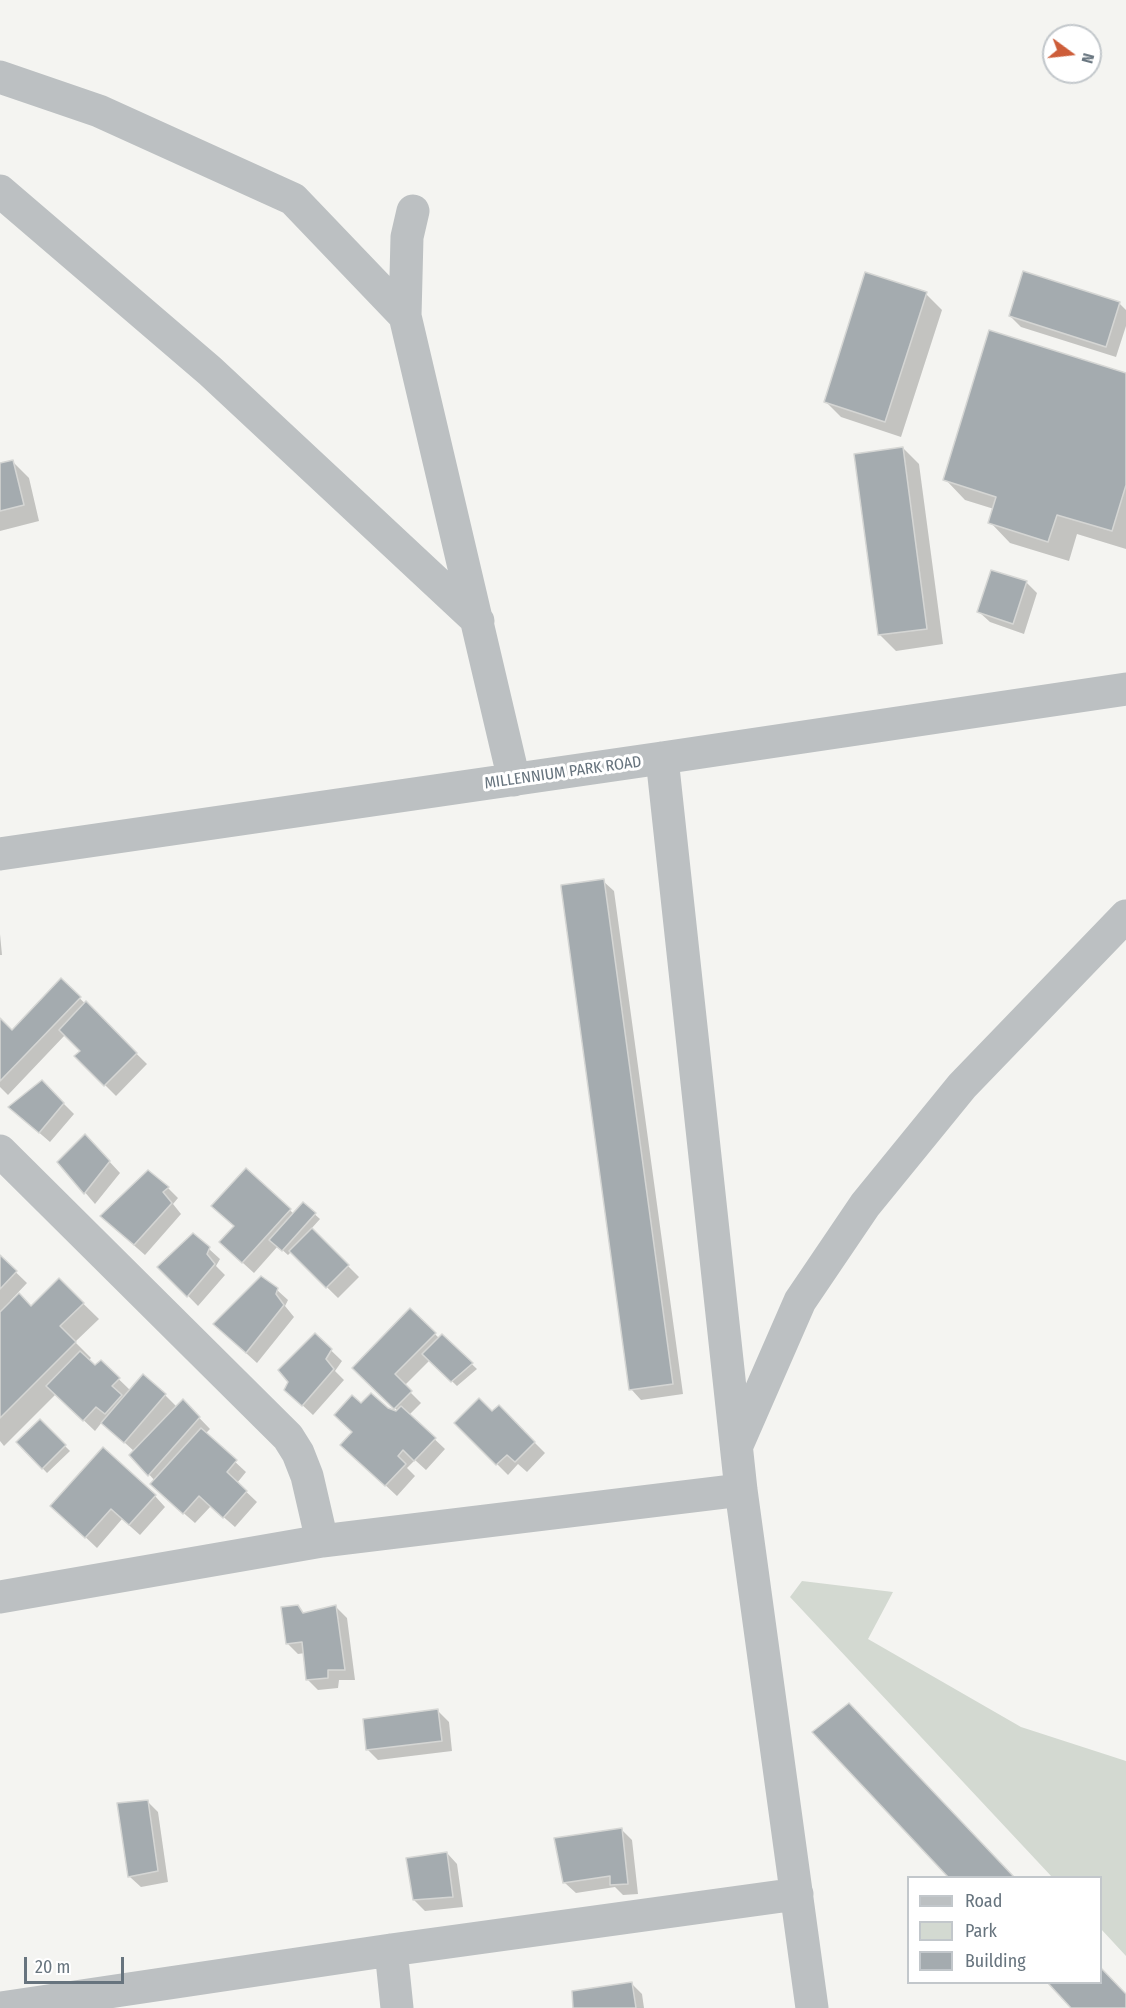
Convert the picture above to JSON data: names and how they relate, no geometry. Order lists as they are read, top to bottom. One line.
{"streets":{"street":["MILLENNIUM PARK ROAD"]},"legend":["Road","Park","Building"],"scale_bar":"20 m","north":"right"}
